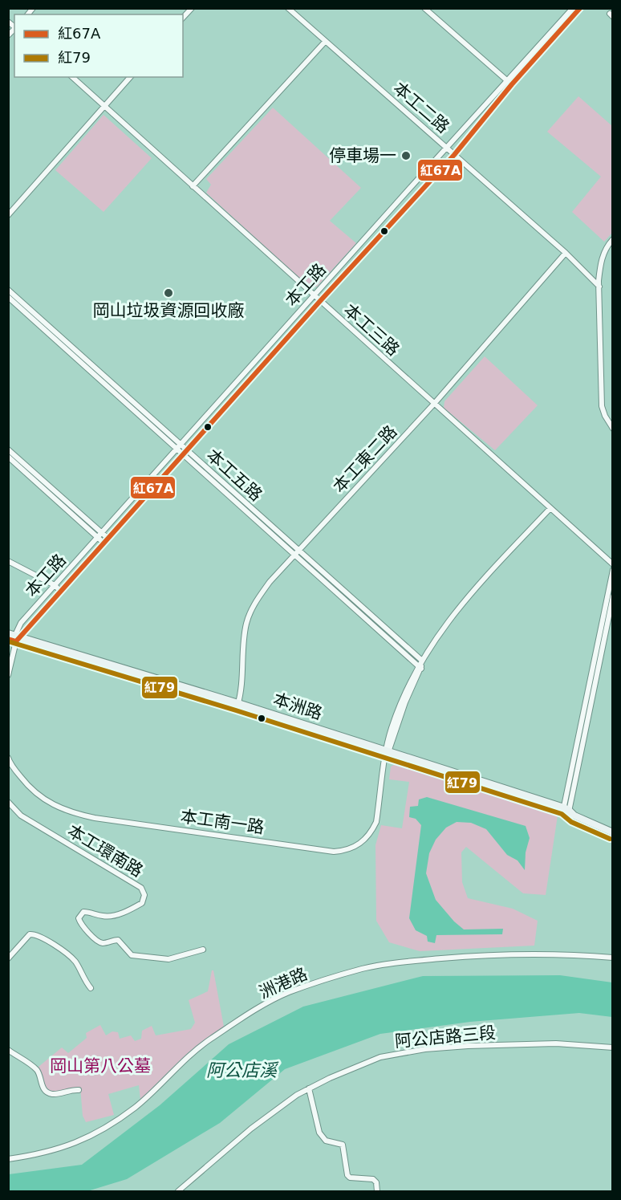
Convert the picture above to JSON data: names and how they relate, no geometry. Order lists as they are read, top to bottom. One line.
{"streets":{"main road":["本洲路"],"street":["本工二路","本工路","本工三路","本工東二路","本工五路","本工南一路","本工環南路","洲港路","阿公店路三段"]},"crossings":[["本工二路","本工路"],["本工二路","本工東二路"],["本工路","本工三路"],["本工路","本工五路"],["本工路","本洲路"],["本工三路","本工東二路"],["本工三路","本工南一路"],["本工東二路","本工五路"],["本工東二路","本洲路"],["本工五路","本工南一路"],["本洲路","本工南一路"]],"water":["阿公店溪"],"parks":["岡山第八公墓"],"places":["停車場一","岡山垃圾資源回收廠"],"lines":["transit line 紅67A","transit line 紅79"],"legend":["紅67A","紅79"]}
